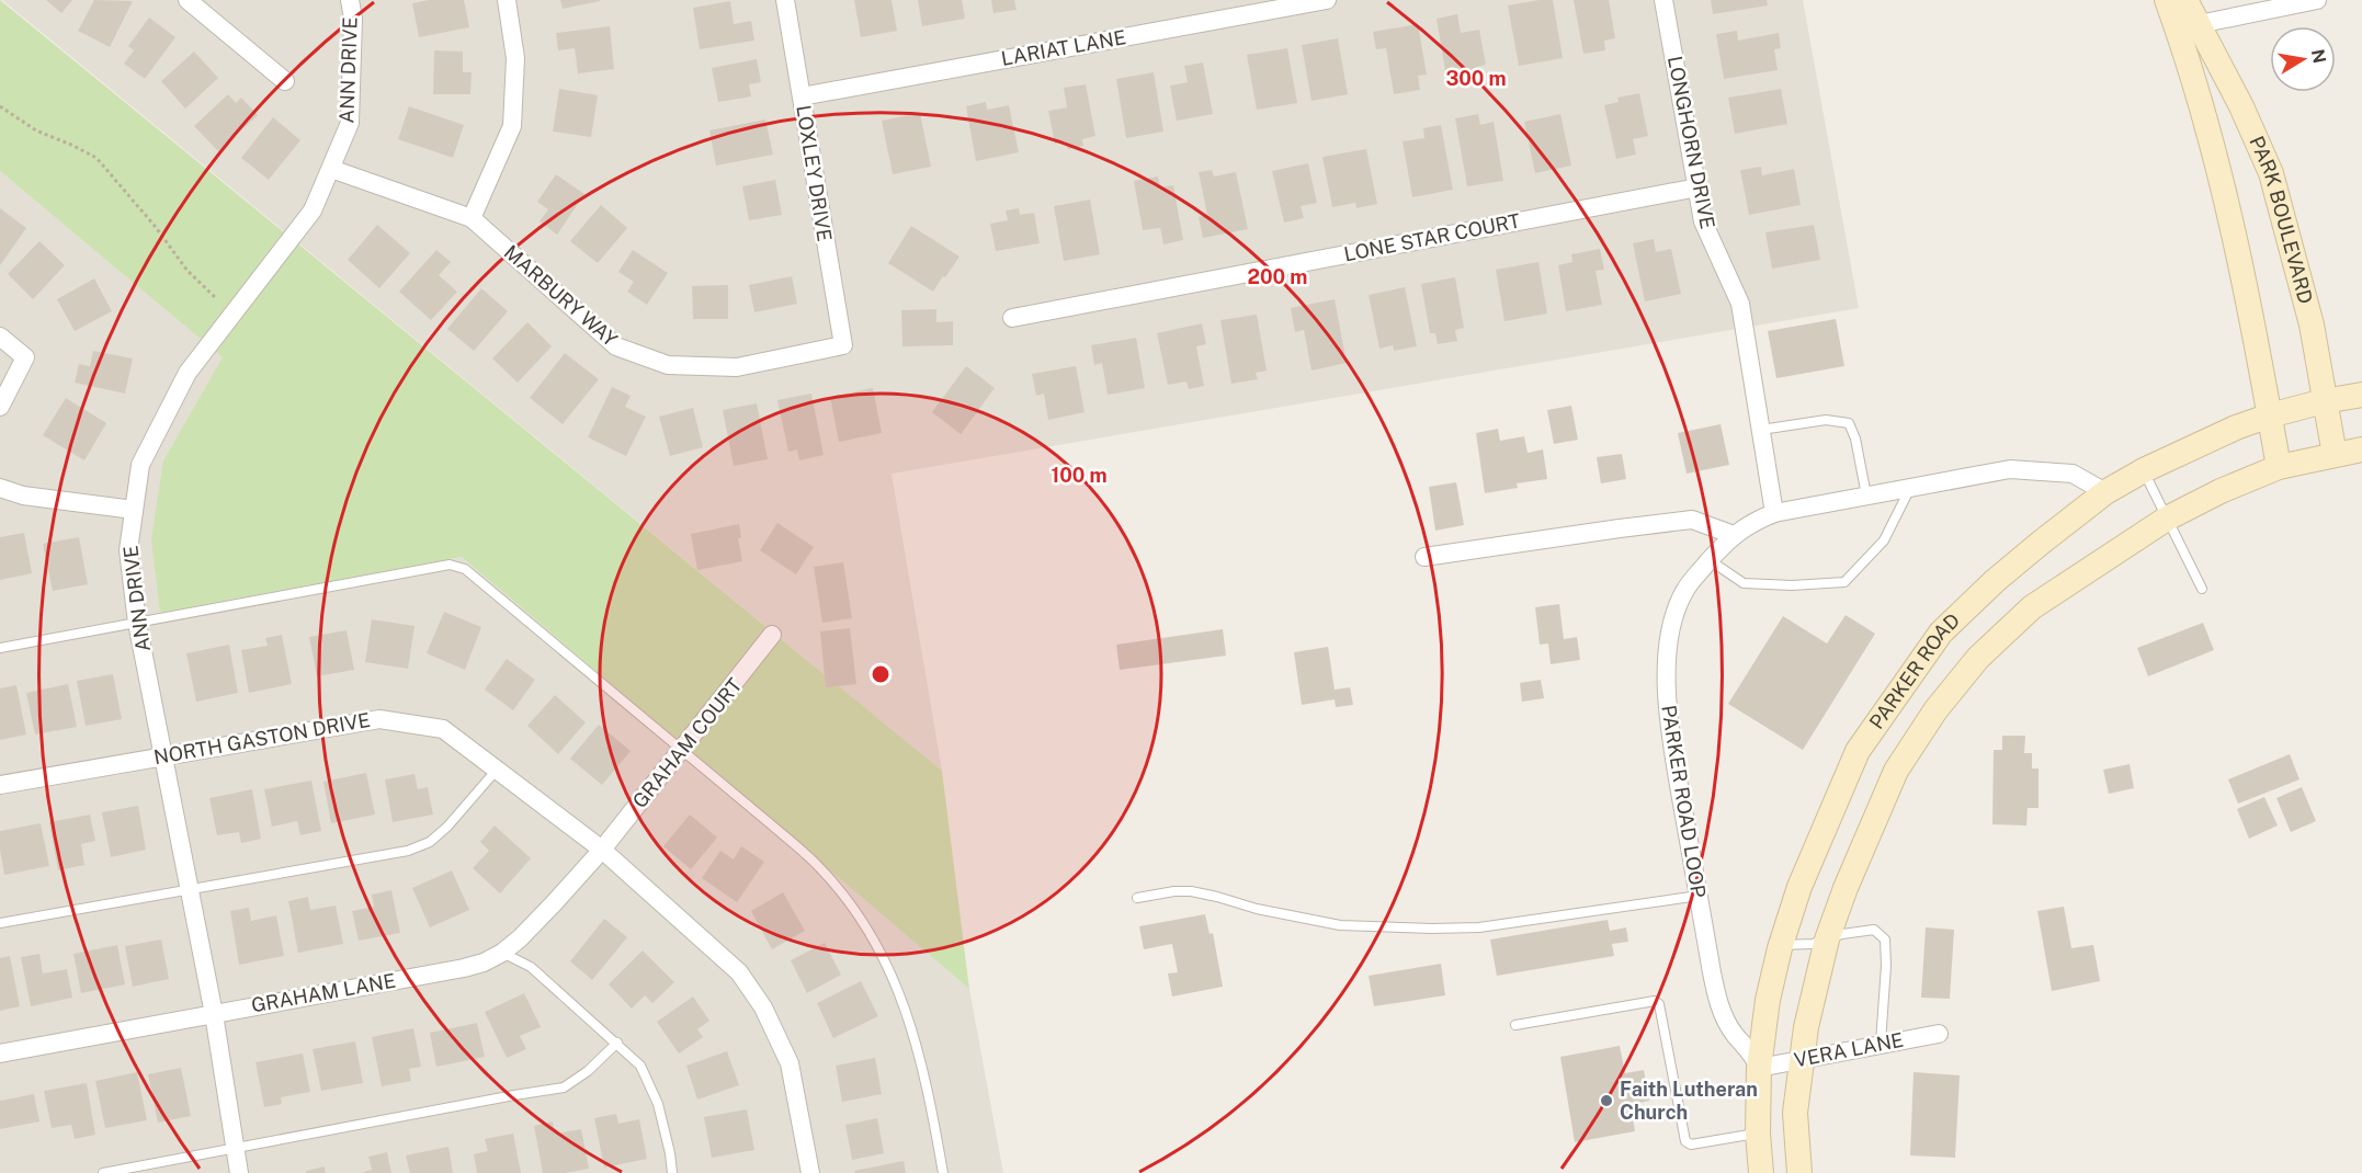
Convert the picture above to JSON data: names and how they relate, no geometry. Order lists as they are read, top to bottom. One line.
{"streets":{"main road":["PARK BOULEVARD","PARKER ROAD"],"street":["LARIAT LANE","ANN DRIVE","LONGHORN DRIVE","LOXLEY DRIVE","LONE STAR COURT","MARBURY WAY","NORTH GASTON DRIVE","GRAHAM COURT","PARKER ROAD LOOP","GRAHAM LANE","VERA LANE"]},"crossings":[["LARIAT LANE","LOXLEY DRIVE"],["ANN DRIVE","MARBURY WAY"],["ANN DRIVE","NORTH GASTON DRIVE"],["ANN DRIVE","GRAHAM LANE"],["LONGHORN DRIVE","LONE STAR COURT"],["LONGHORN DRIVE","PARKER ROAD LOOP"],["LOXLEY DRIVE","MARBURY WAY"],["PARK BOULEVARD","PARKER ROAD"],["PARKER ROAD","PARKER ROAD LOOP"],["PARKER ROAD","VERA LANE"],["NORTH GASTON DRIVE","GRAHAM COURT"],["NORTH GASTON DRIVE","GRAHAM LANE"],["GRAHAM COURT","GRAHAM LANE"],["PARKER ROAD LOOP","VERA LANE"]],"places":["Faith Lutheran Church"],"north":"right","rings":["300 m","200 m","100 m"]}
